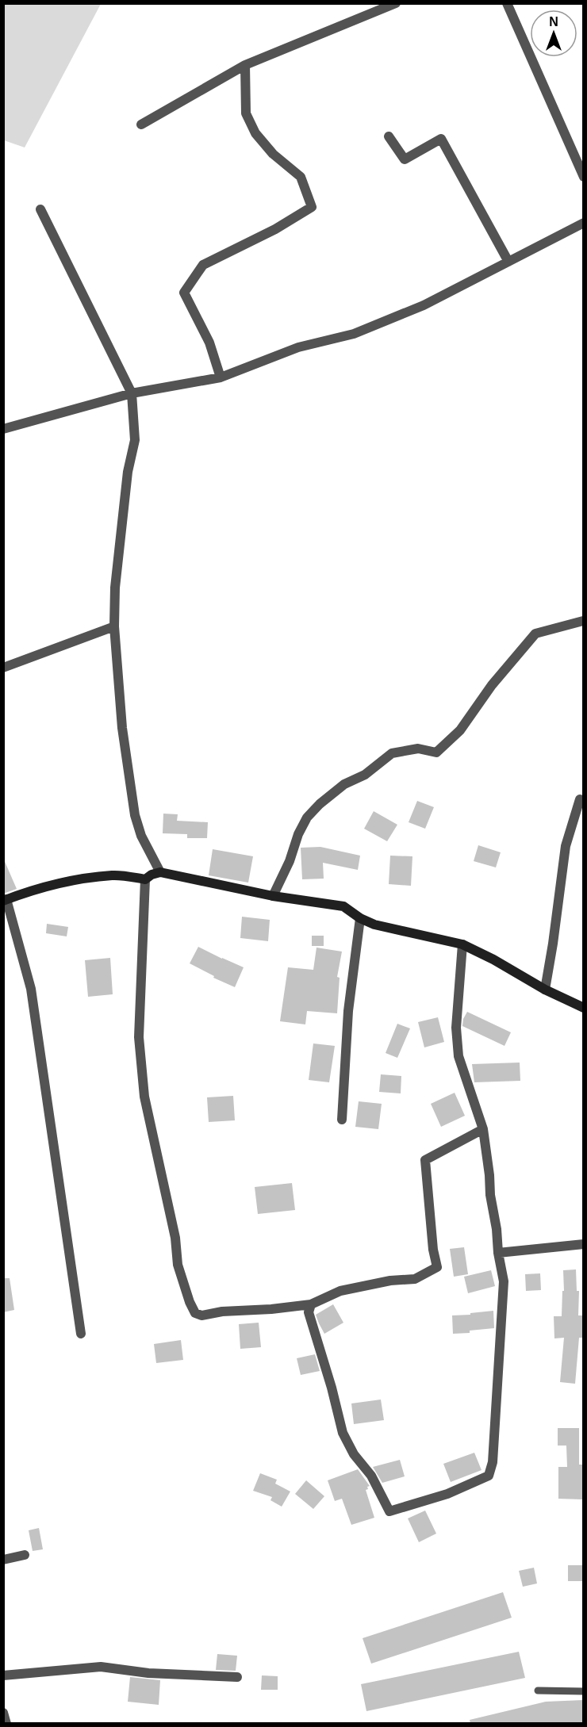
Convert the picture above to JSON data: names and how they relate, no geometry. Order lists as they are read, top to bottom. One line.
{"north":"top"}
